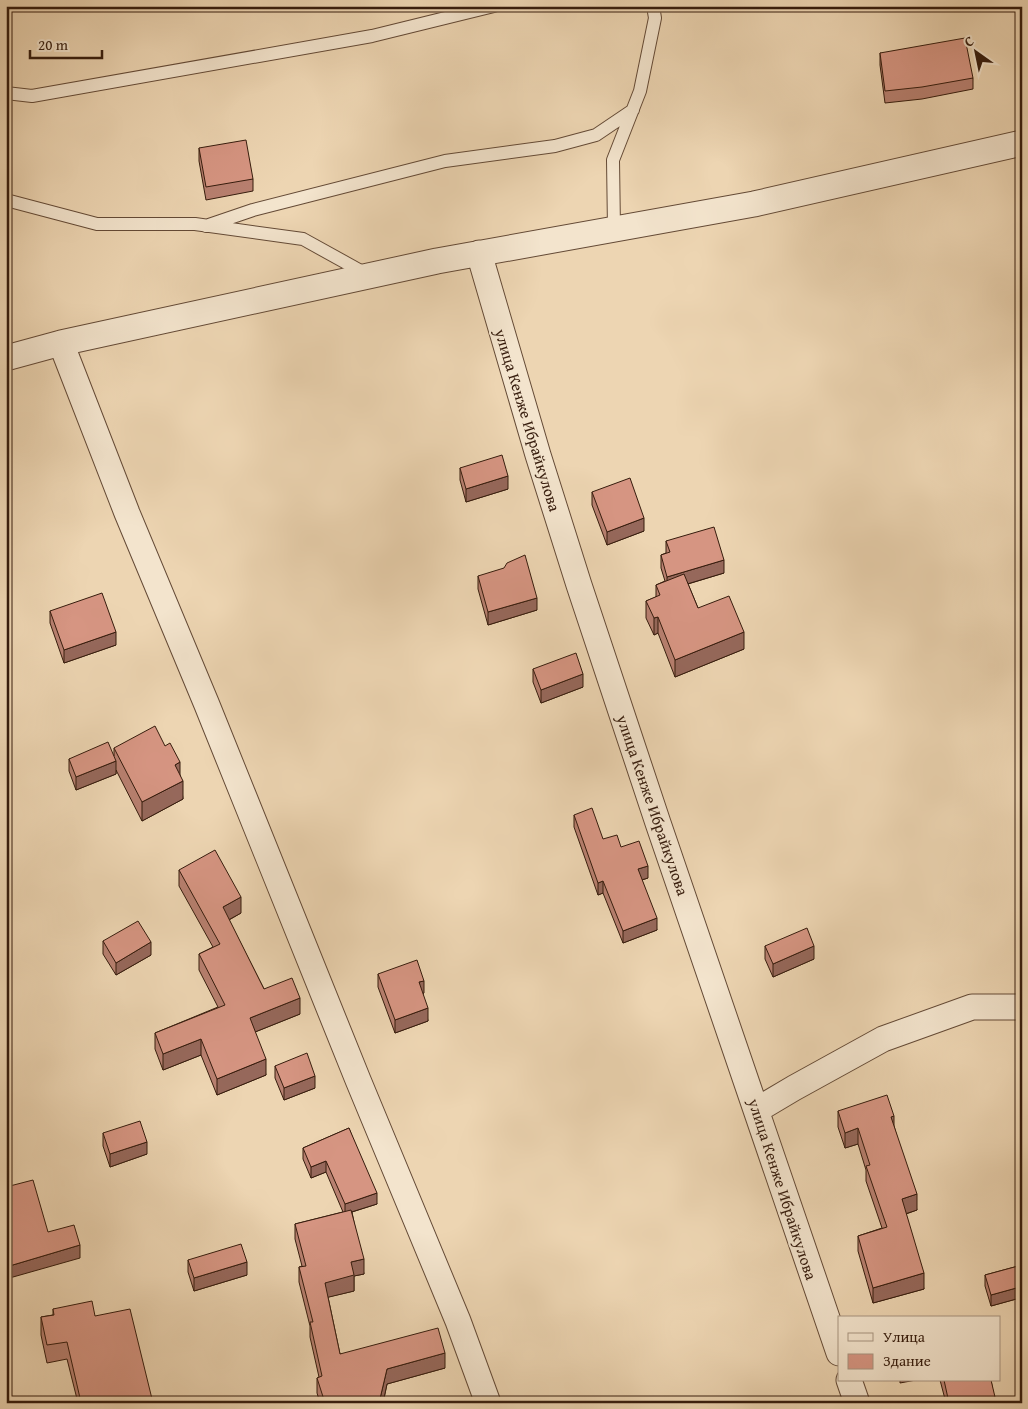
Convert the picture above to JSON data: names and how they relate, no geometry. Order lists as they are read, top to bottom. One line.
{"streets":{"street":["улица Кенже Ибрайкулова"]},"legend":["Улица","Здание"],"scale_bar":"20 m","north":"top left"}
